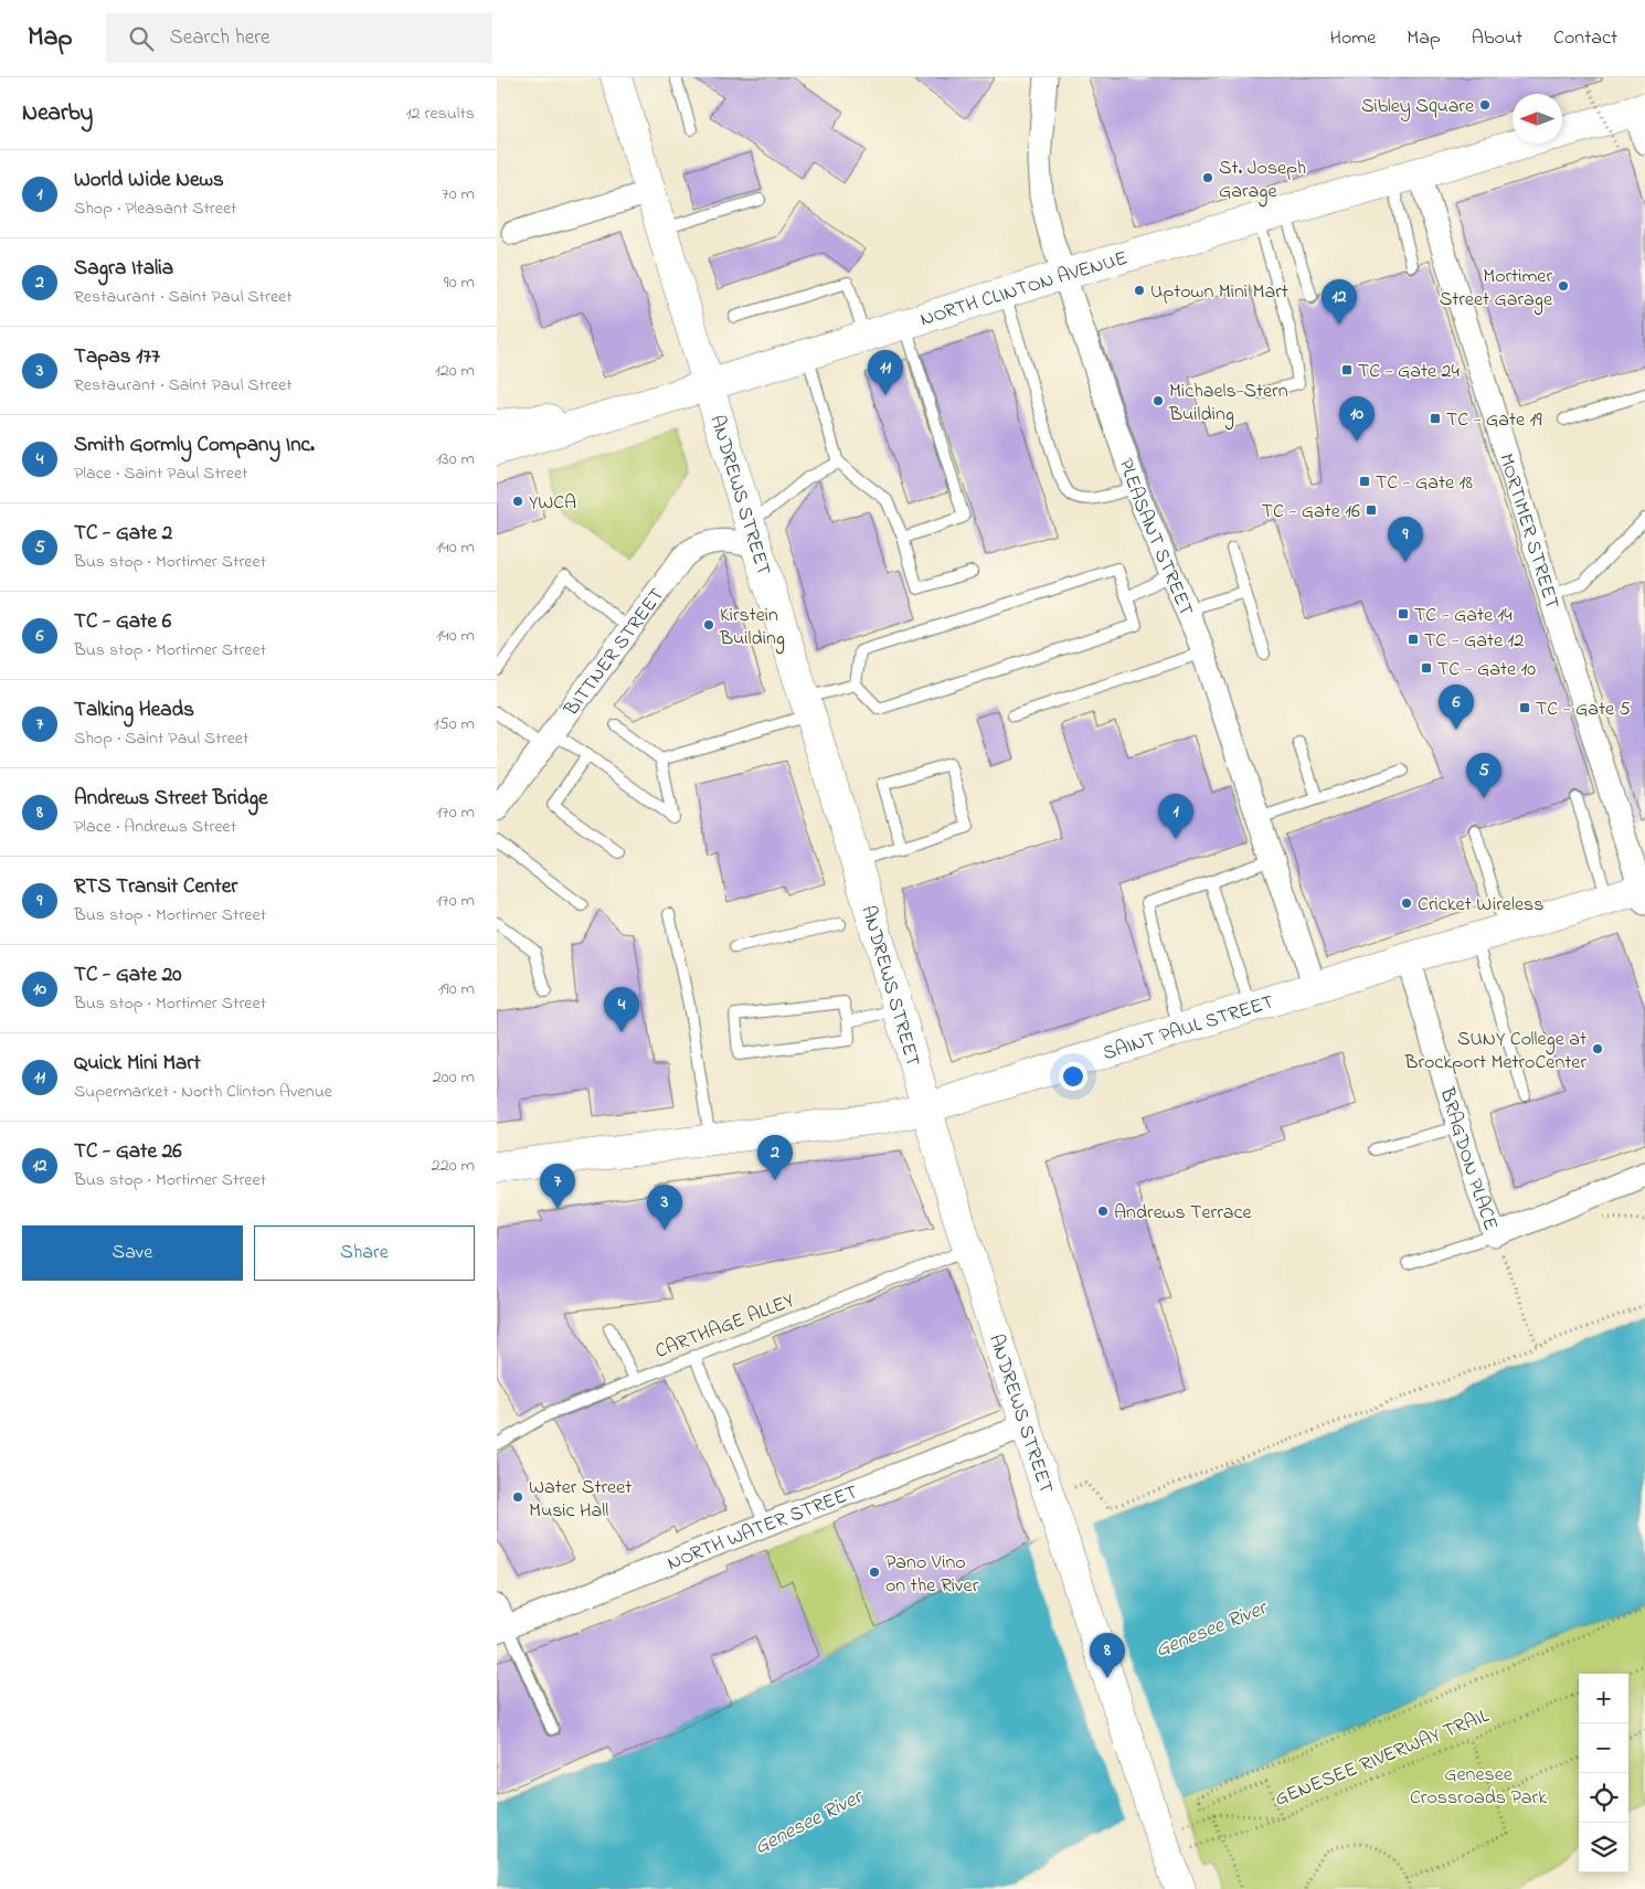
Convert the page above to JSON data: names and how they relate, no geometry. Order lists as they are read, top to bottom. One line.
{"streets":{"main road":["NORTH CLINTON AVENUE","ANDREWS STREET","SAINT PAUL STREET"],"street":["MORTIMER STREET","PLEASANT STREET","BITTNER STREET","BRAGDON PLACE","NORTH WATER STREET"],"lane":["CARTHAGE ALLEY"],"path":["GENESEE RIVERWAY TRAIL"]},"crossings":[["NORTH CLINTON AVENUE","ANDREWS STREET"],["NORTH CLINTON AVENUE","MORTIMER STREET"],["NORTH CLINTON AVENUE","PLEASANT STREET"],["ANDREWS STREET","BITTNER STREET"],["ANDREWS STREET","SAINT PAUL STREET"],["ANDREWS STREET","CARTHAGE ALLEY"],["ANDREWS STREET","NORTH WATER STREET"],["MORTIMER STREET","SAINT PAUL STREET"],["PLEASANT STREET","SAINT PAUL STREET"],["SAINT PAUL STREET","BRAGDON PLACE"]],"water":["Genesee River"],"parks":["Genesee Crossroads Park"],"places":{"other":["Sibley Square","St. Joseph Garage","Mortimer Street Garage","Uptown Mini Mart","Michaels-Stern Building","YWCA","Kirstein Building","Cricket Wireless","SUNY College at Brockport MetroCenter","Andrews Terrace","Water Street Music Hall","Pano Vino on the River"],"transit":["TC - Gate 24","TC - Gate 19","TC - Gate 18","TC - Gate 16","TC - Gate 14","TC - Gate 12","TC - Gate 10","TC - Gate 5"]},"north":"left","page":{"header":"Map","search":"Search here","nav":["Home","Map","About","Contact"],"heading":["Nearby","12 results"],"list":[{"mark":"1","name":"World Wide News","note":"Shop · Pleasant Street","value":"70 m"},{"mark":"2","name":"Sagra Italia","note":"Restaurant · Saint Paul Street","value":"90 m"},{"mark":"3","name":"Tapas 177","note":"Restaurant · Saint Paul Street","value":"120 m"},{"mark":"4","name":"Smith Gormly Company Inc.","note":"Place · Saint Paul Street","value":"130 m"},{"mark":"5","name":"TC - Gate 2","note":"Bus stop · Mortimer Street","value":"140 m"},{"mark":"6","name":"TC - Gate 6","note":"Bus stop · Mortimer Street","value":"140 m"},{"mark":"7","name":"Talking Heads","note":"Shop · Saint Paul Street","value":"150 m"},{"mark":"8","name":"Andrews Street Bridge","note":"Place · Andrews Street","value":"170 m"},{"mark":"9","name":"RTS Transit Center","note":"Bus stop · Mortimer Street","value":"170 m"},{"mark":"10","name":"TC - Gate 20","note":"Bus stop · Mortimer Street","value":"190 m"},{"mark":"11","name":"Quick Mini Mart","note":"Supermarket · North Clinton Avenue","value":"200 m"},{"mark":"12","name":"TC - Gate 26","note":"Bus stop · Mortimer Street","value":"220 m"}],"pins":["12","11","10","9","6","5","1","4","2","7","3","8"],"buttons":["Save","Share"],"map_buttons":["+","−"]}}
